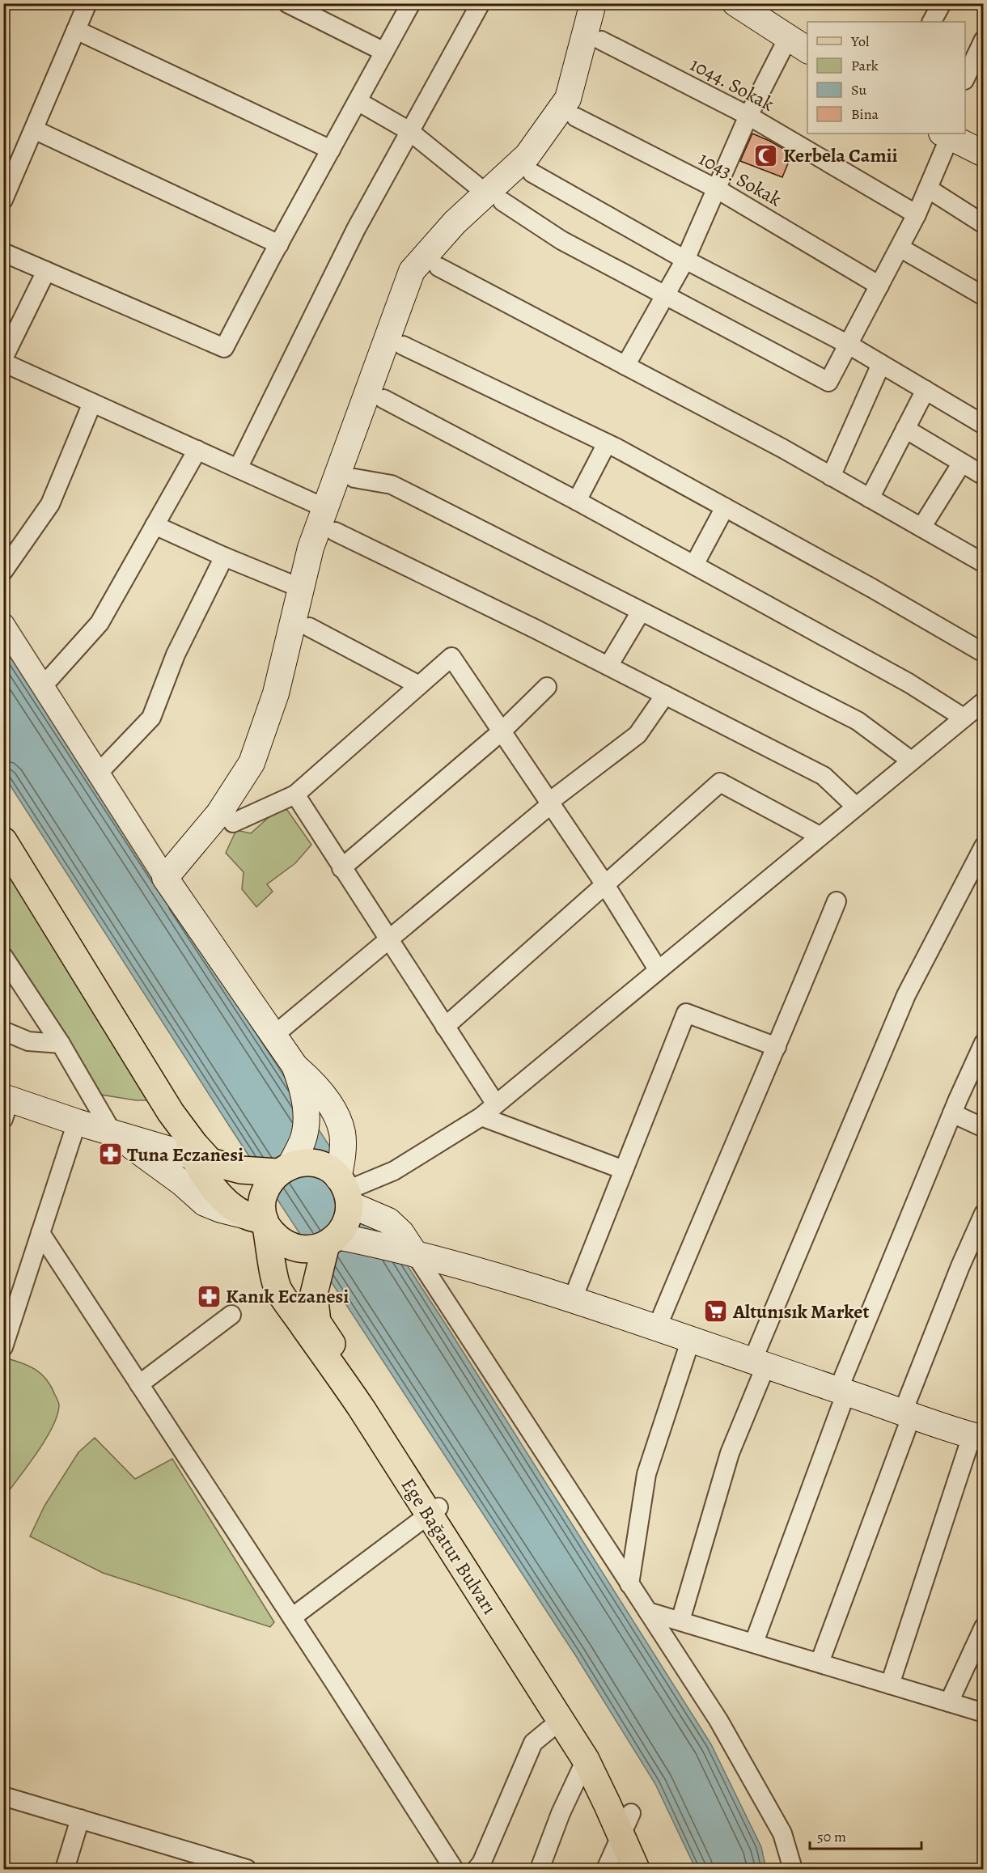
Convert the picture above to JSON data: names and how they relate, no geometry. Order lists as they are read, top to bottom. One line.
{"streets":{"main road":["Ege Bağatur Bulvarı"],"street":["1044. Sokak","1043. Sokak"]},"places":{"mosque":["Kerbela Camii"],"pharmacy":["Tuna Eczanesi","Kanık Eczanesi"],"supermarket":["Altunısık Market"]},"legend":["Yol","Park","Su","Bina"],"scale_bar":"50 m"}
